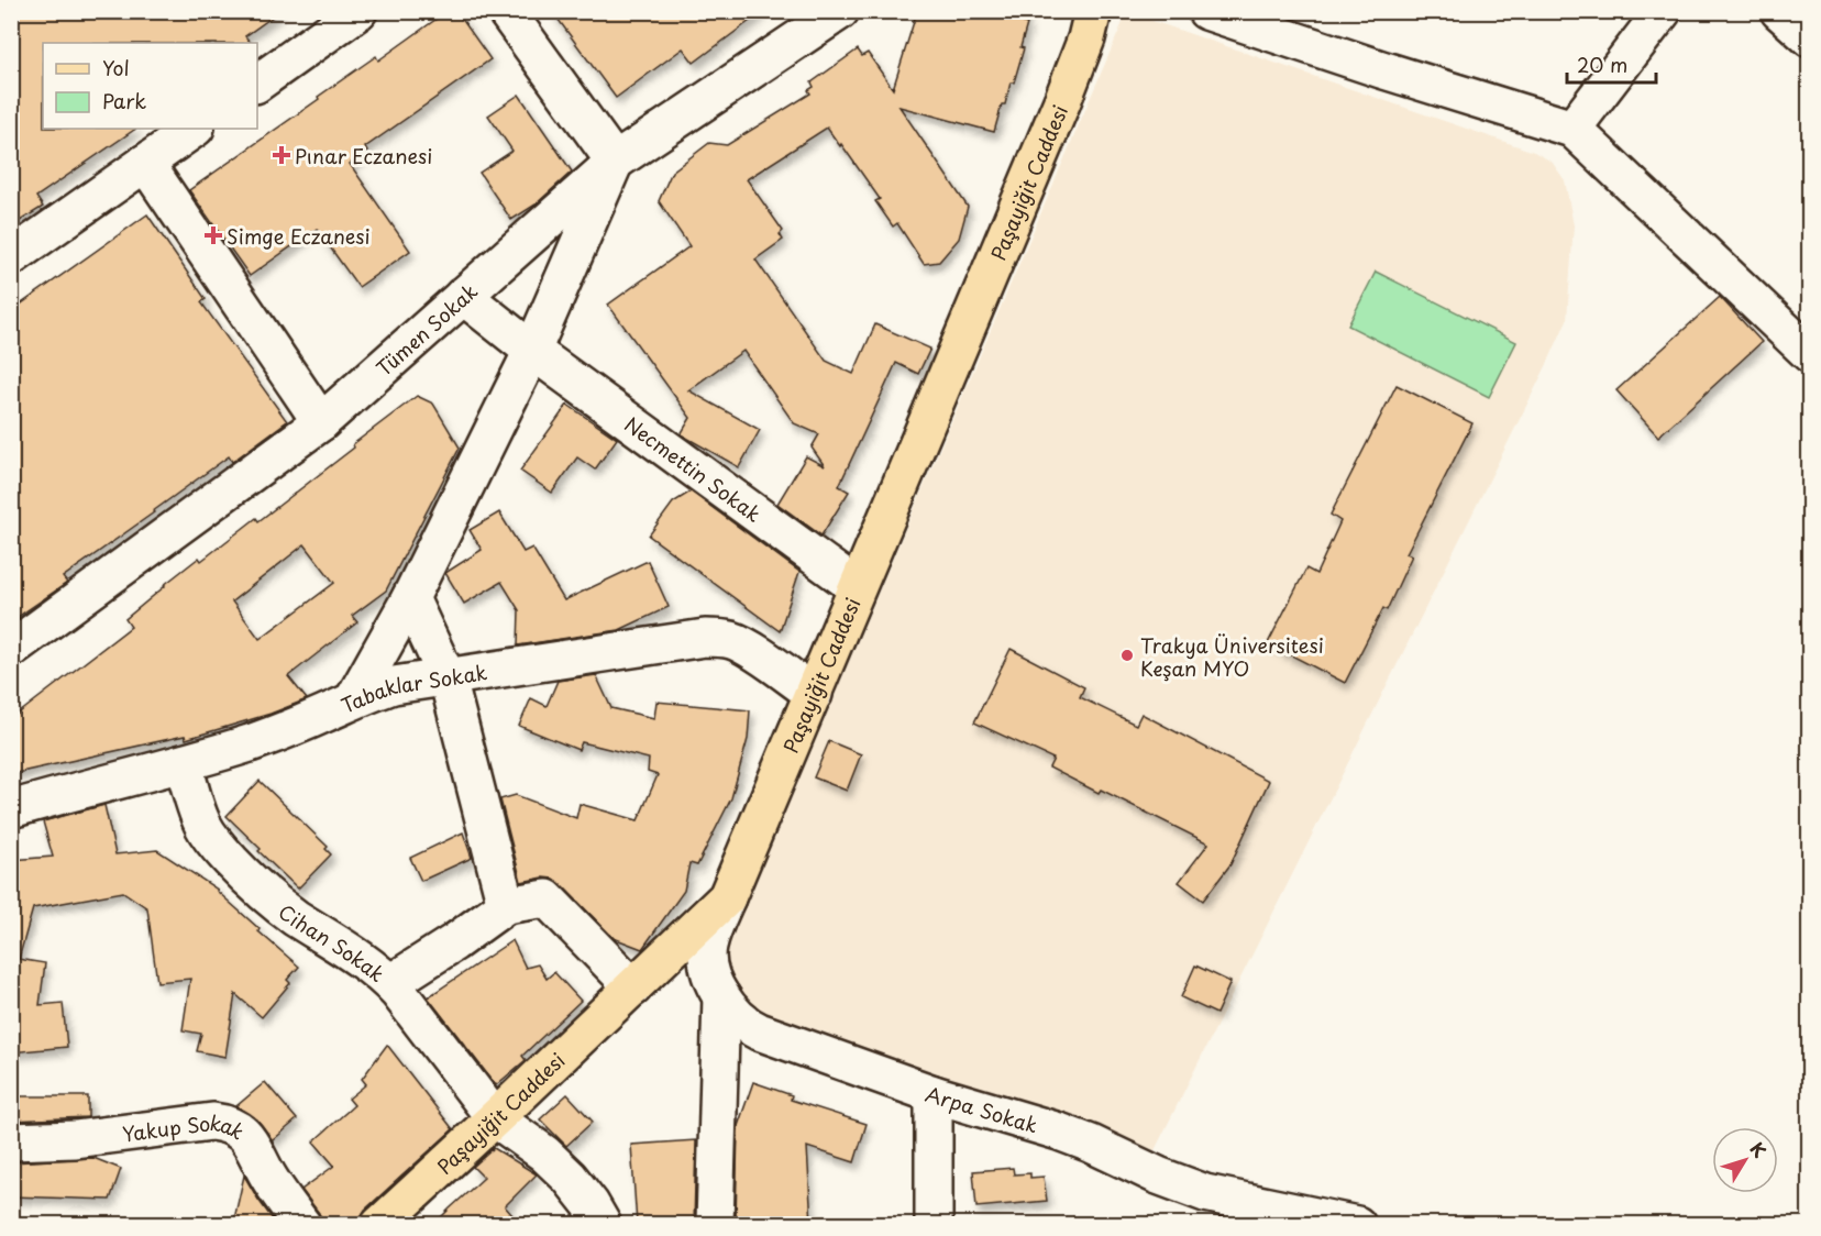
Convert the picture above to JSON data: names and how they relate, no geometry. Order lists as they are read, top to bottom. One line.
{"streets":{"main road":["Paşayiğit Caddesi"],"street":["Tümen Sokak","Necmettin Sokak","Tabaklar Sokak","Cihan Sokak","Arpa Sokak","Yakup Sokak"]},"crossings":[["Paşayiğit Caddesi","Necmettin Sokak"],["Paşayiğit Caddesi","Tabaklar Sokak"],["Paşayiğit Caddesi","Cihan Sokak"],["Paşayiğit Caddesi","Arpa Sokak"],["Tümen Sokak","Necmettin Sokak"],["Tabaklar Sokak","Cihan Sokak"]],"places":{"health":["Pınar Eczanesi","Simge Eczanesi"],"other":["Trakya Üniversitesi Keşan MYO"]},"legend":["Yol","Park"],"scale_bar":"20 m","north":"top right"}
